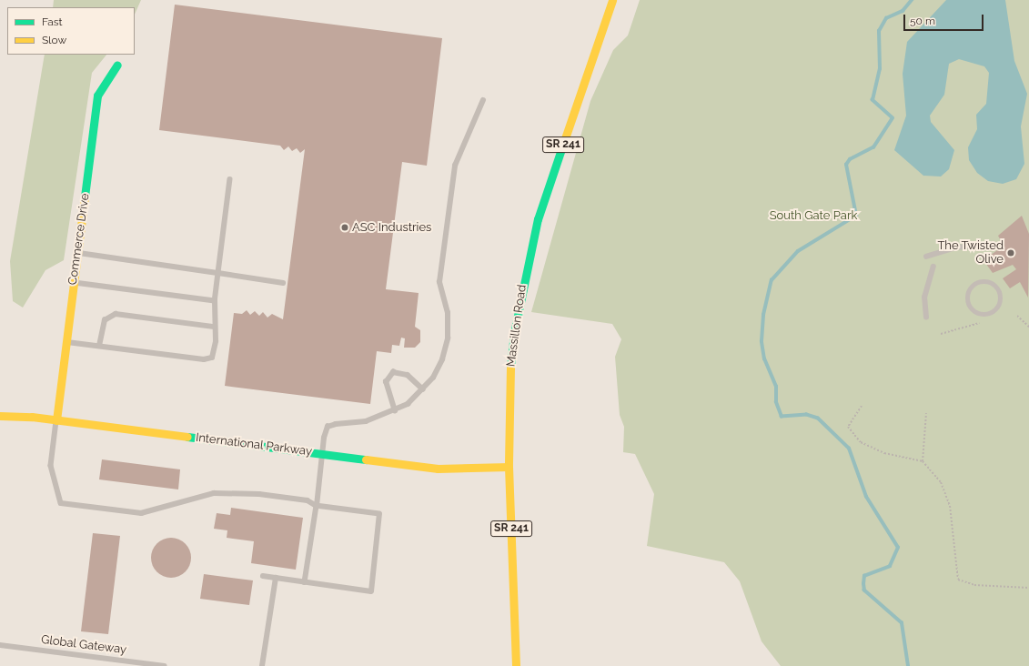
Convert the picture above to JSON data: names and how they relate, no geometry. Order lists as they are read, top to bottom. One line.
{"streets":{"street":["SR 241","Commerce Drive","Massillon Road","International Parkway"],"lane":["Global Gateway"]},"crossings":[["Commerce Drive","International Parkway"],["Massillon Road","International Parkway"]],"parks":["South Gate Park"],"places":["ASC Industries","The Twisted Olive"],"legend":["Fast","Slow"],"scale_bar":"50 m"}
